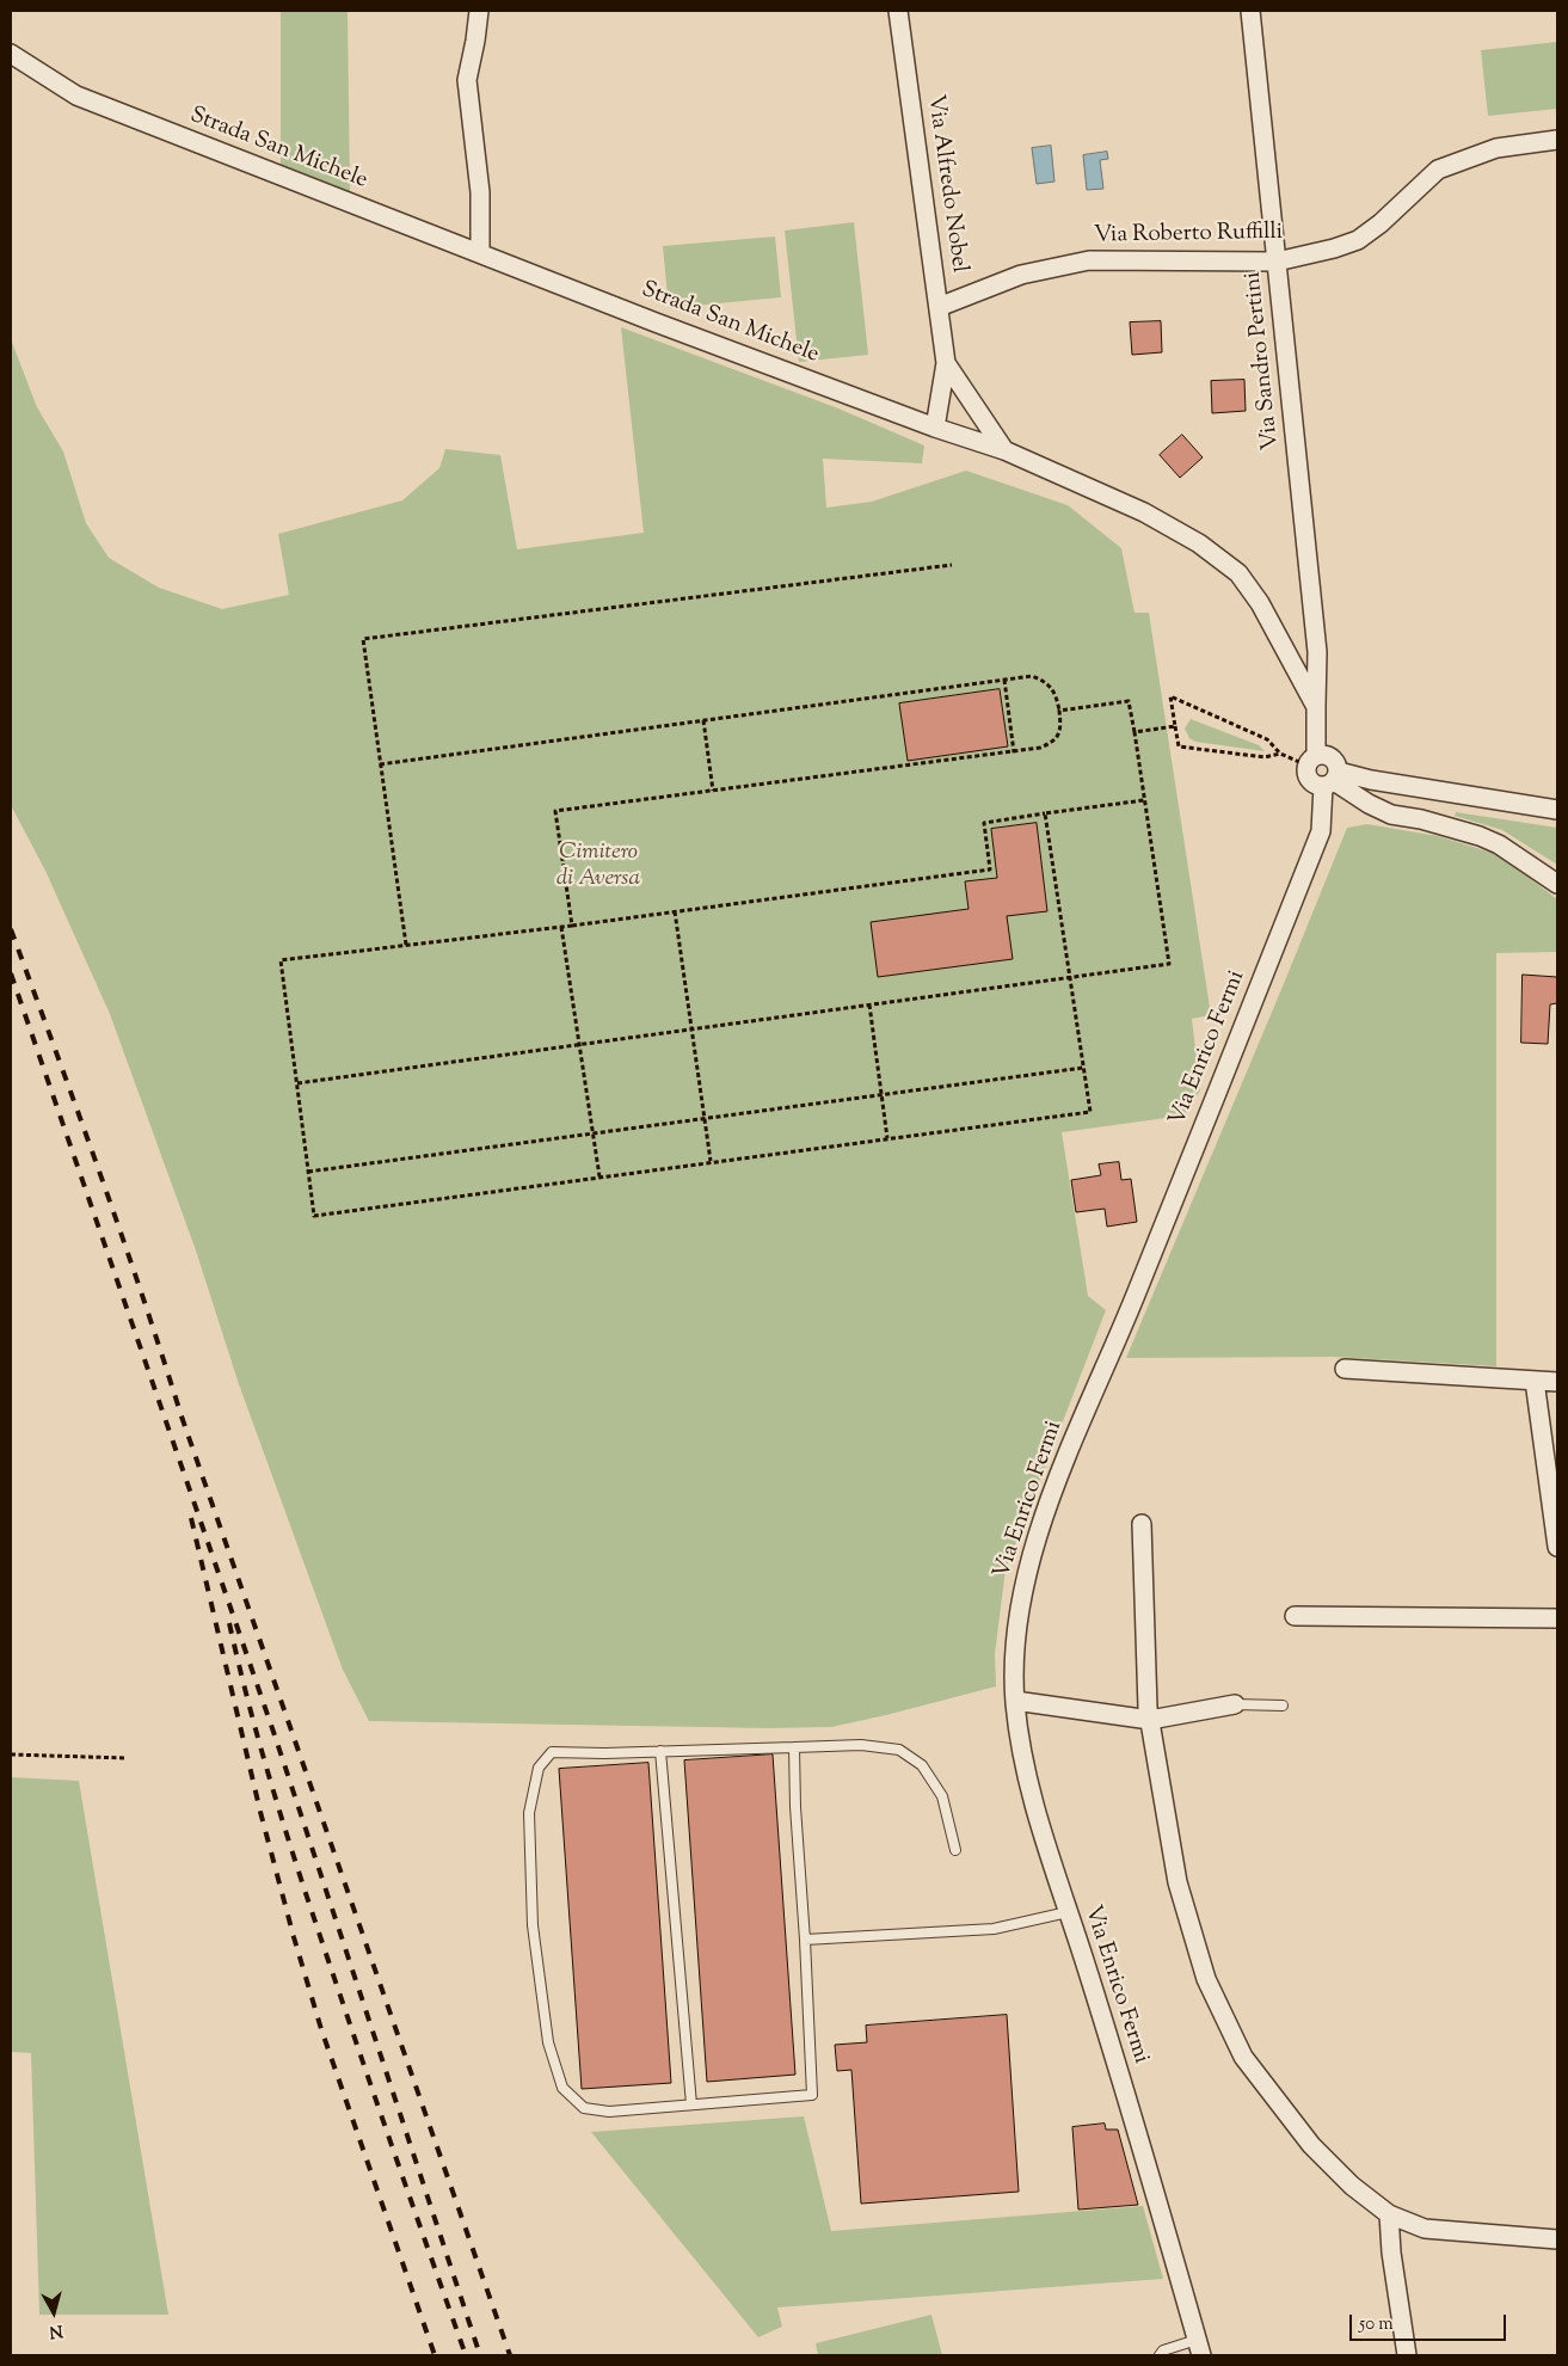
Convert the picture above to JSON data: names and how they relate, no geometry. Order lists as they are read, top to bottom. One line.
{"streets":{"street":["Strada San Michele","Via Alfredo Nobel","Via Roberto Ruffilli","Via Sandro Pertini","Via Enrico Fermi"]},"crossings":[["Strada San Michele","Via Alfredo Nobel"],["Strada San Michele","Via Sandro Pertini"],["Strada San Michele","Via Enrico Fermi"],["Via Alfredo Nobel","Via Roberto Ruffilli"],["Via Roberto Ruffilli","Via Sandro Pertini"]],"parks":["Cimitero di Aversa"],"scale_bar":"50 m","north":"bottom"}
